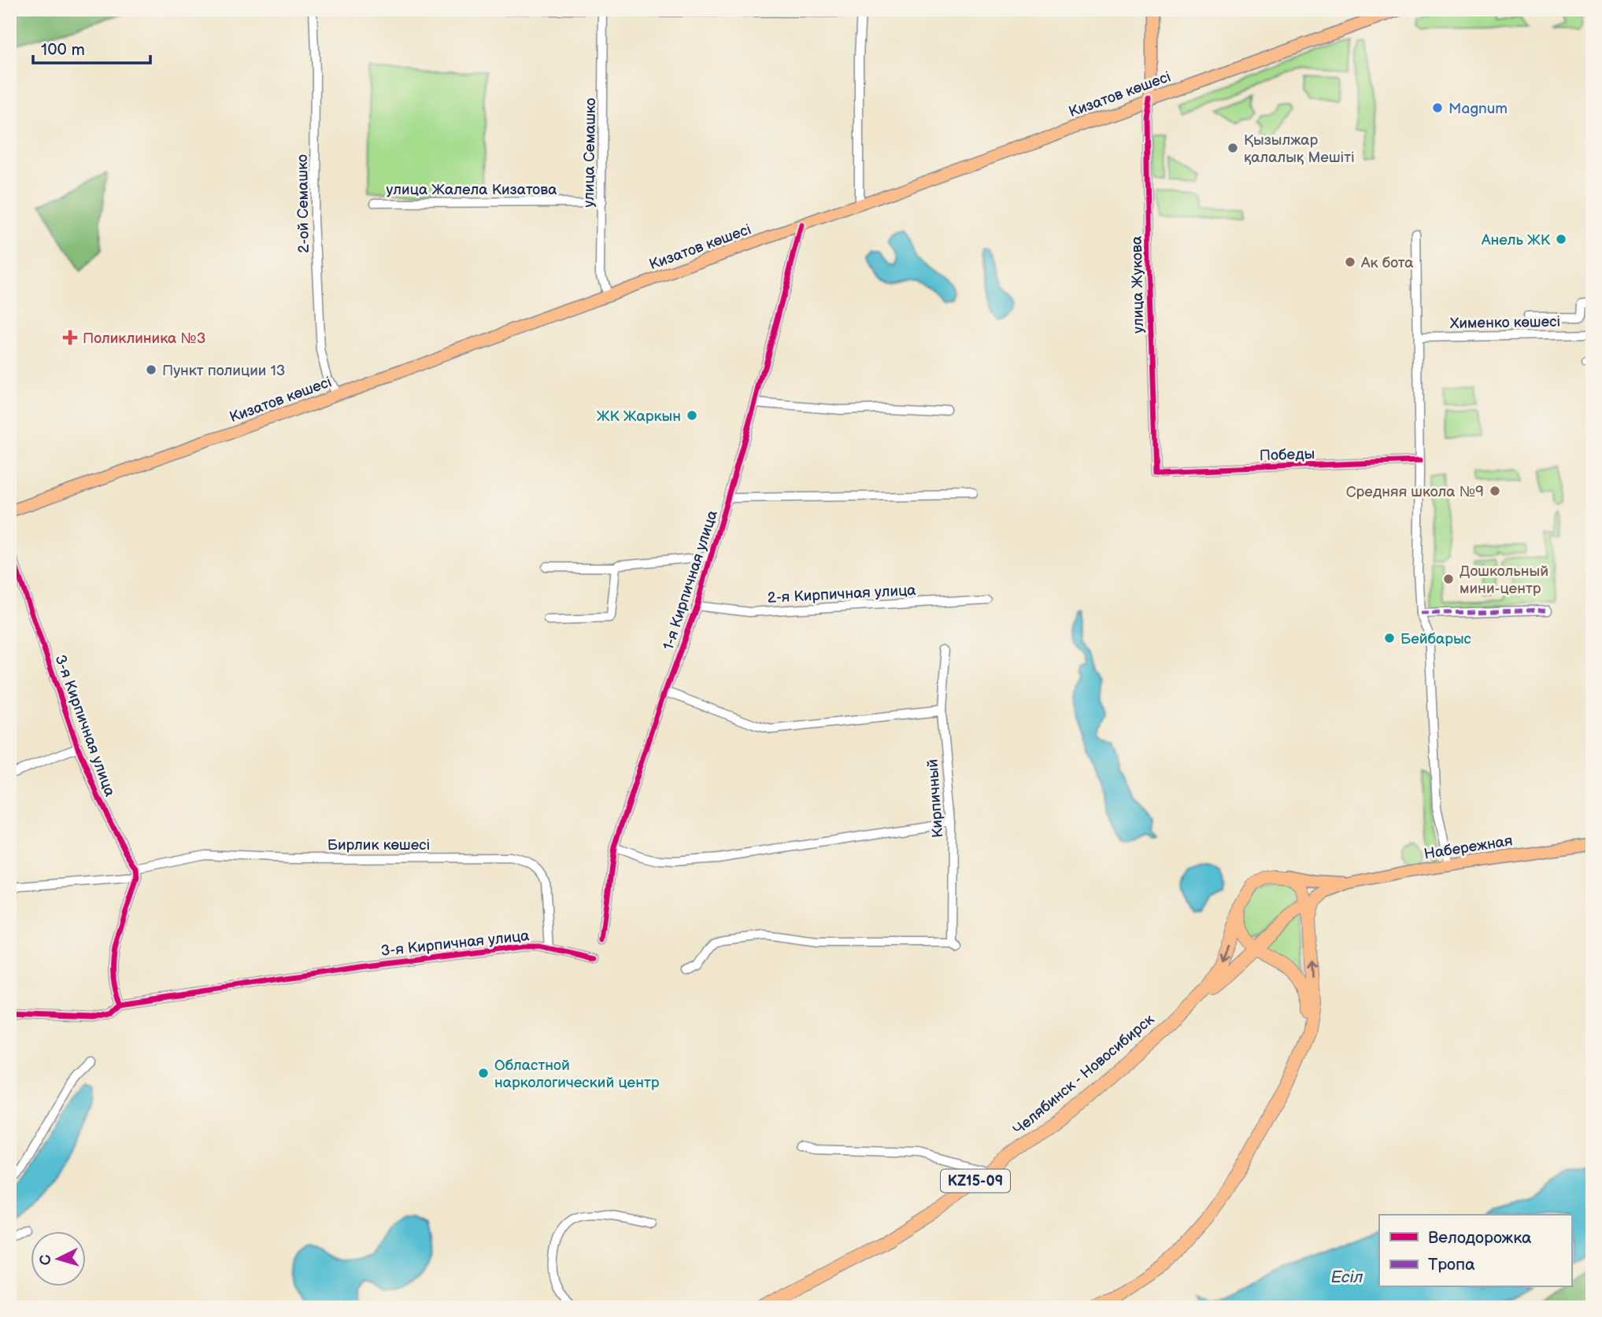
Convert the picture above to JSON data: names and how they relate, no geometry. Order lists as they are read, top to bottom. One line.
{"streets":{"highway":["Челябинск - Новосибирск","KZ15-09"],"main road":["Кизатов көшесі","улица Жукова","Набережная"],"street":["улица Семашко","улица Жалела Кизатова","2-ой Семашко","Хименко көшесі","Победы","1-я Кирпичная улица","2-я Кирпичная улица","3-я Кирпичная улица","Кирпичный","Бирлик көшесі"]},"crossings":[["Кизатов көшесі","улица Семашко"],["Кизатов көшесі","2-ой Семашко"],["Кизатов көшесі","улица Жукова"],["Кизатов көшесі","1-я Кирпичная улица"],["улица Семашко","улица Жалела Кизатова"],["улица Жукова","Победы"],["1-я Кирпичная улица","2-я Кирпичная улица"],["3-я Кирпичная улица","Бирлик көшесі"],["Набережная","Челябинск - Новосибирск"],["Набережная","KZ15-09"],["Челябинск - Новосибирск","KZ15-09"]],"water":["Есіл"],"places":{"other":["Magnum","Қызылжар қалалық Мешіті","Анель ЖК","Ак бота","Пункт полиции 13","ЖК Жаркын","Средняя школа №9","Дошкольный мини-центр","Бейбарыс","Областной наркологический центр"],"health":["Поликлиника №3"]},"legend":["Велодорожка","Тропа"],"scale_bar":"100 m","north":"left"}
